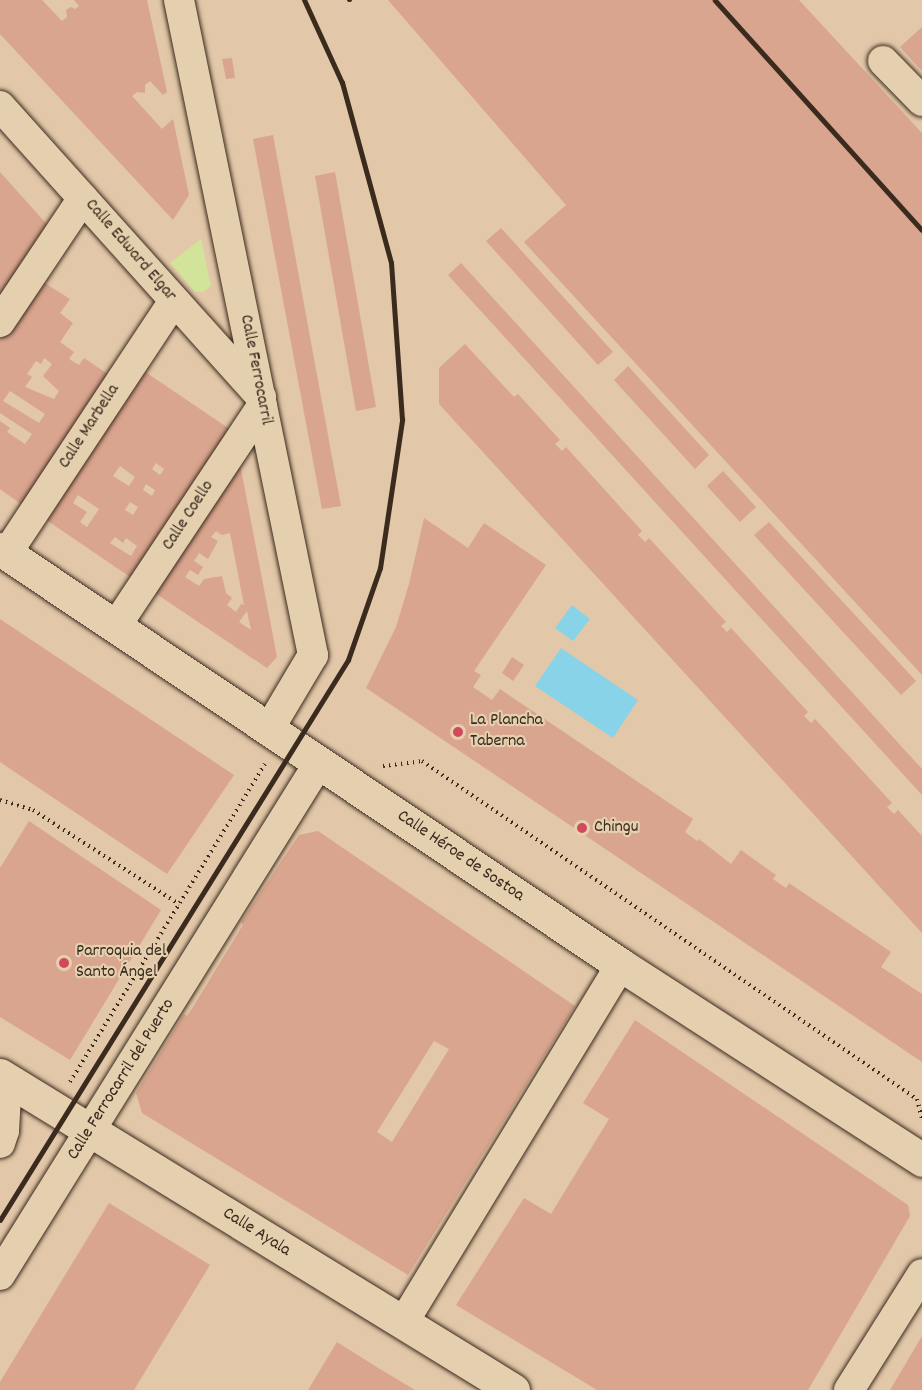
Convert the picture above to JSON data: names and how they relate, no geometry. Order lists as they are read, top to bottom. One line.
{"streets":{"main road":["Calle Héroe de Sostoa","Calle Ayala"],"street":["Calle Edward Elgar","Calle Ferrocarril","Calle Marbella","Calle Coello","Calle Ferrocarril del Puerto"]},"crossings":[["Calle Edward Elgar","Calle Ferrocarril"],["Calle Edward Elgar","Calle Marbella"],["Calle Edward Elgar","Calle Coello"],["Calle Ferrocarril","Calle Coello"],["Calle Ferrocarril","Calle Héroe de Sostoa"],["Calle Marbella","Calle Héroe de Sostoa"],["Calle Coello","Calle Héroe de Sostoa"],["Calle Héroe de Sostoa","Calle Ferrocarril del Puerto"],["Calle Ferrocarril del Puerto","Calle Ayala"]],"places":["La Plancha Taberna","Chingu","Parroquia del Santo Ángel"]}
